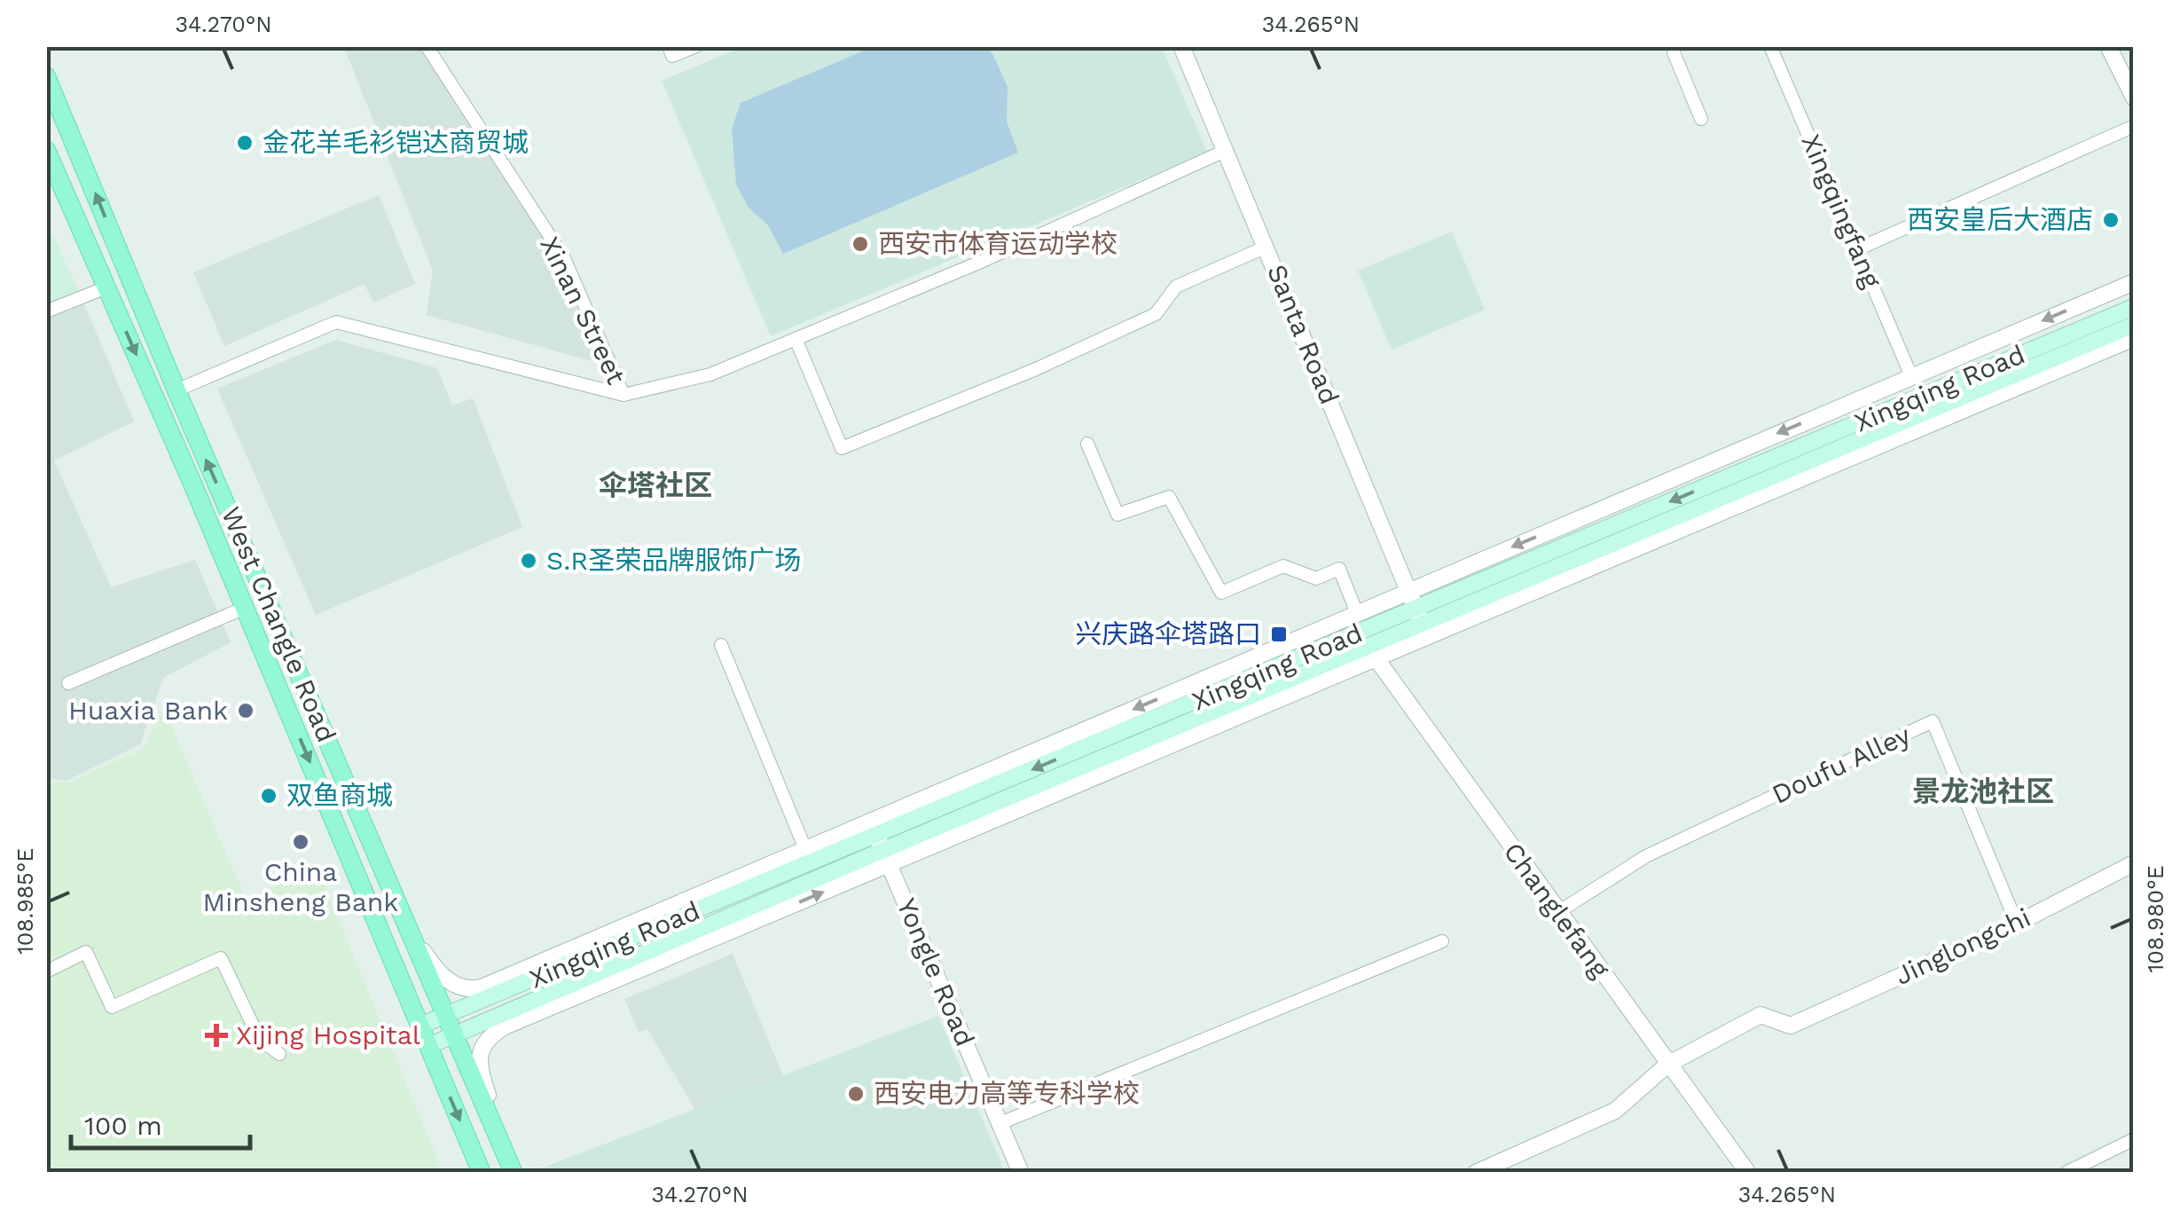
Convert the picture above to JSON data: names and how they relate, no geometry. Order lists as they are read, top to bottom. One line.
{"streets":{"main road":["Xingqing Road","West Changle Road"],"street":["Xingqingfang","Xinan Street","Santa Road","Doufu Alley","Changlefang","Jinglongchi","Yongle Road"]},"crossings":[["Santa Road","Xingqing Road"],["Xingqing Road","West Changle Road"],["Xingqing Road","Changlefang"],["Xingqing Road","Yongle Road"],["Doufu Alley","Changlefang"],["Doufu Alley","Jinglongchi"],["Changlefang","Jinglongchi"]],"districts":["伞塔社区","景龙池社区"],"places":{"other":["金花羊毛衫铠达商贸城","西安皇后大酒店","西安市体育运动学校","S.R圣荣品牌服饰广场","Huaxia Bank","双鱼商城","China Minsheng Bank","西安电力高等专科学校"],"transit":["兴庆路伞塔路口"],"health":["Xijing Hospital"]},"scale_bar":"100 m","coordinates":["34.270°N","34.265°N","108.985°E","108.980°E"]}
